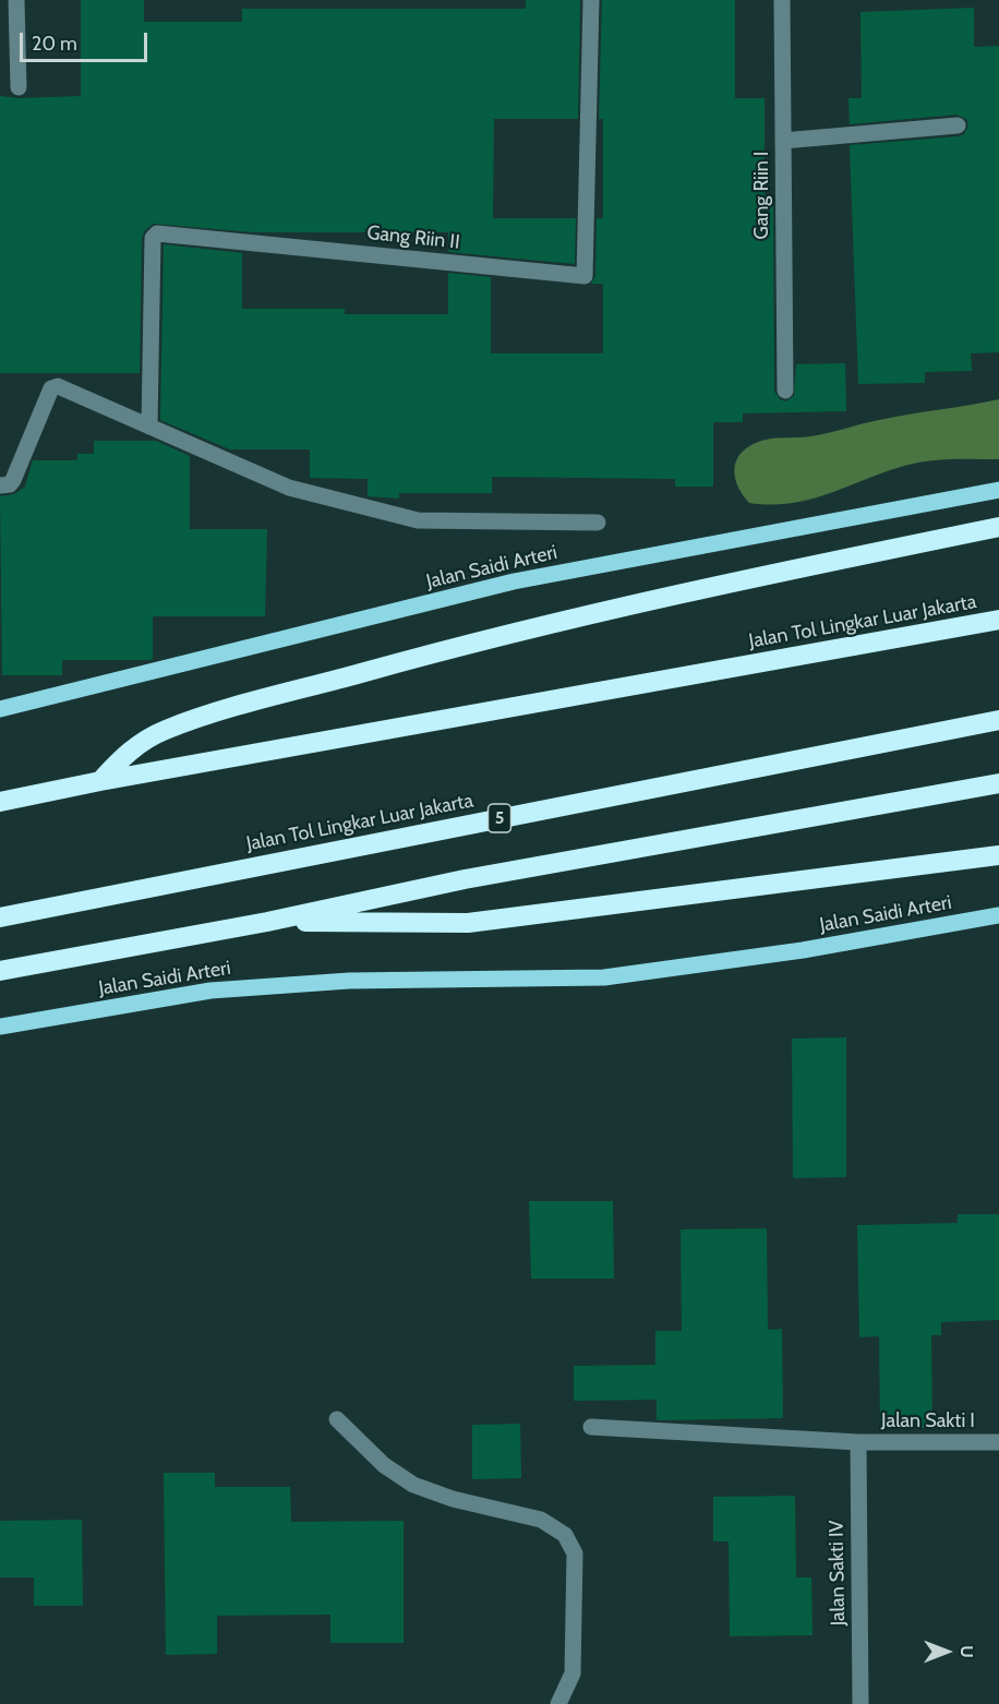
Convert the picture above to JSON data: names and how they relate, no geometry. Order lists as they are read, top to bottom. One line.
{"streets":{"highway":["Jalan Tol Lingkar Luar Jakarta","5"],"main road":["Jalan Saidi Arteri"],"street":["Gang Riin I","Gang Riin II","Jalan Sakti I","Jalan Sakti IV"]},"crossings":[["Jalan Sakti I","Jalan Sakti IV"]],"scale_bar":"20 m","north":"right"}
